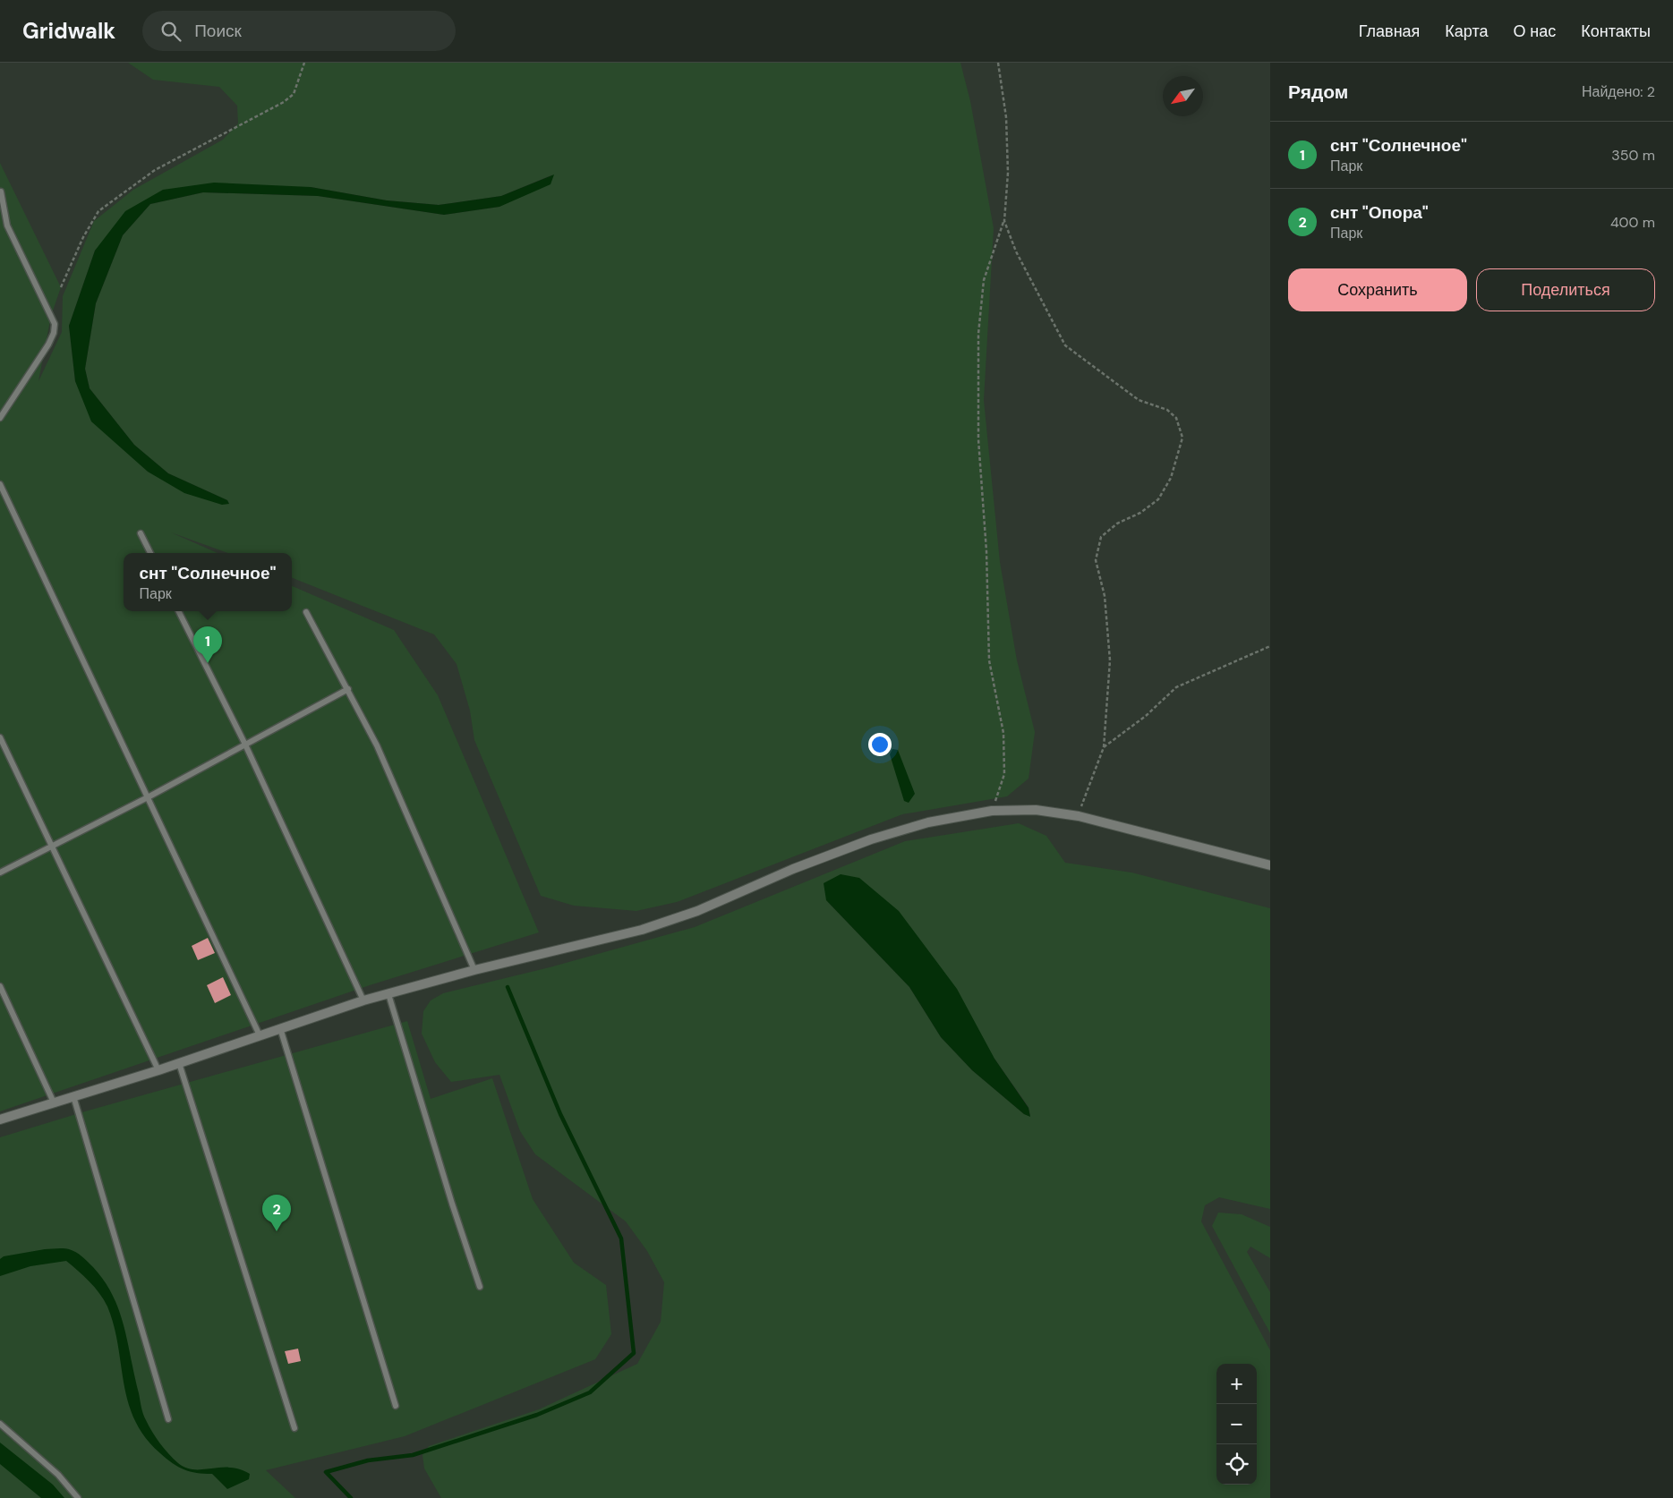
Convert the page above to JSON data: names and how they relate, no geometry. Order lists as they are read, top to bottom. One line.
{"north":"bottom left","page":{"header":"Gridwalk","search":"Поиск","nav":["Главная","Карта","О нас","Контакты"],"heading":["Рядом","Найдено: 2"],"list":[{"mark":"1","name":"снт \"Солнечное\"","note":"Парк","value":"350 m"},{"mark":"2","name":"снт \"Опора\"","note":"Парк","value":"400 m"}],"buttons":["Сохранить","Поделиться"],"popup":["снт \"Солнечное\"","Парк"],"pins":["1","2"],"map_buttons":["+","−"]}}
